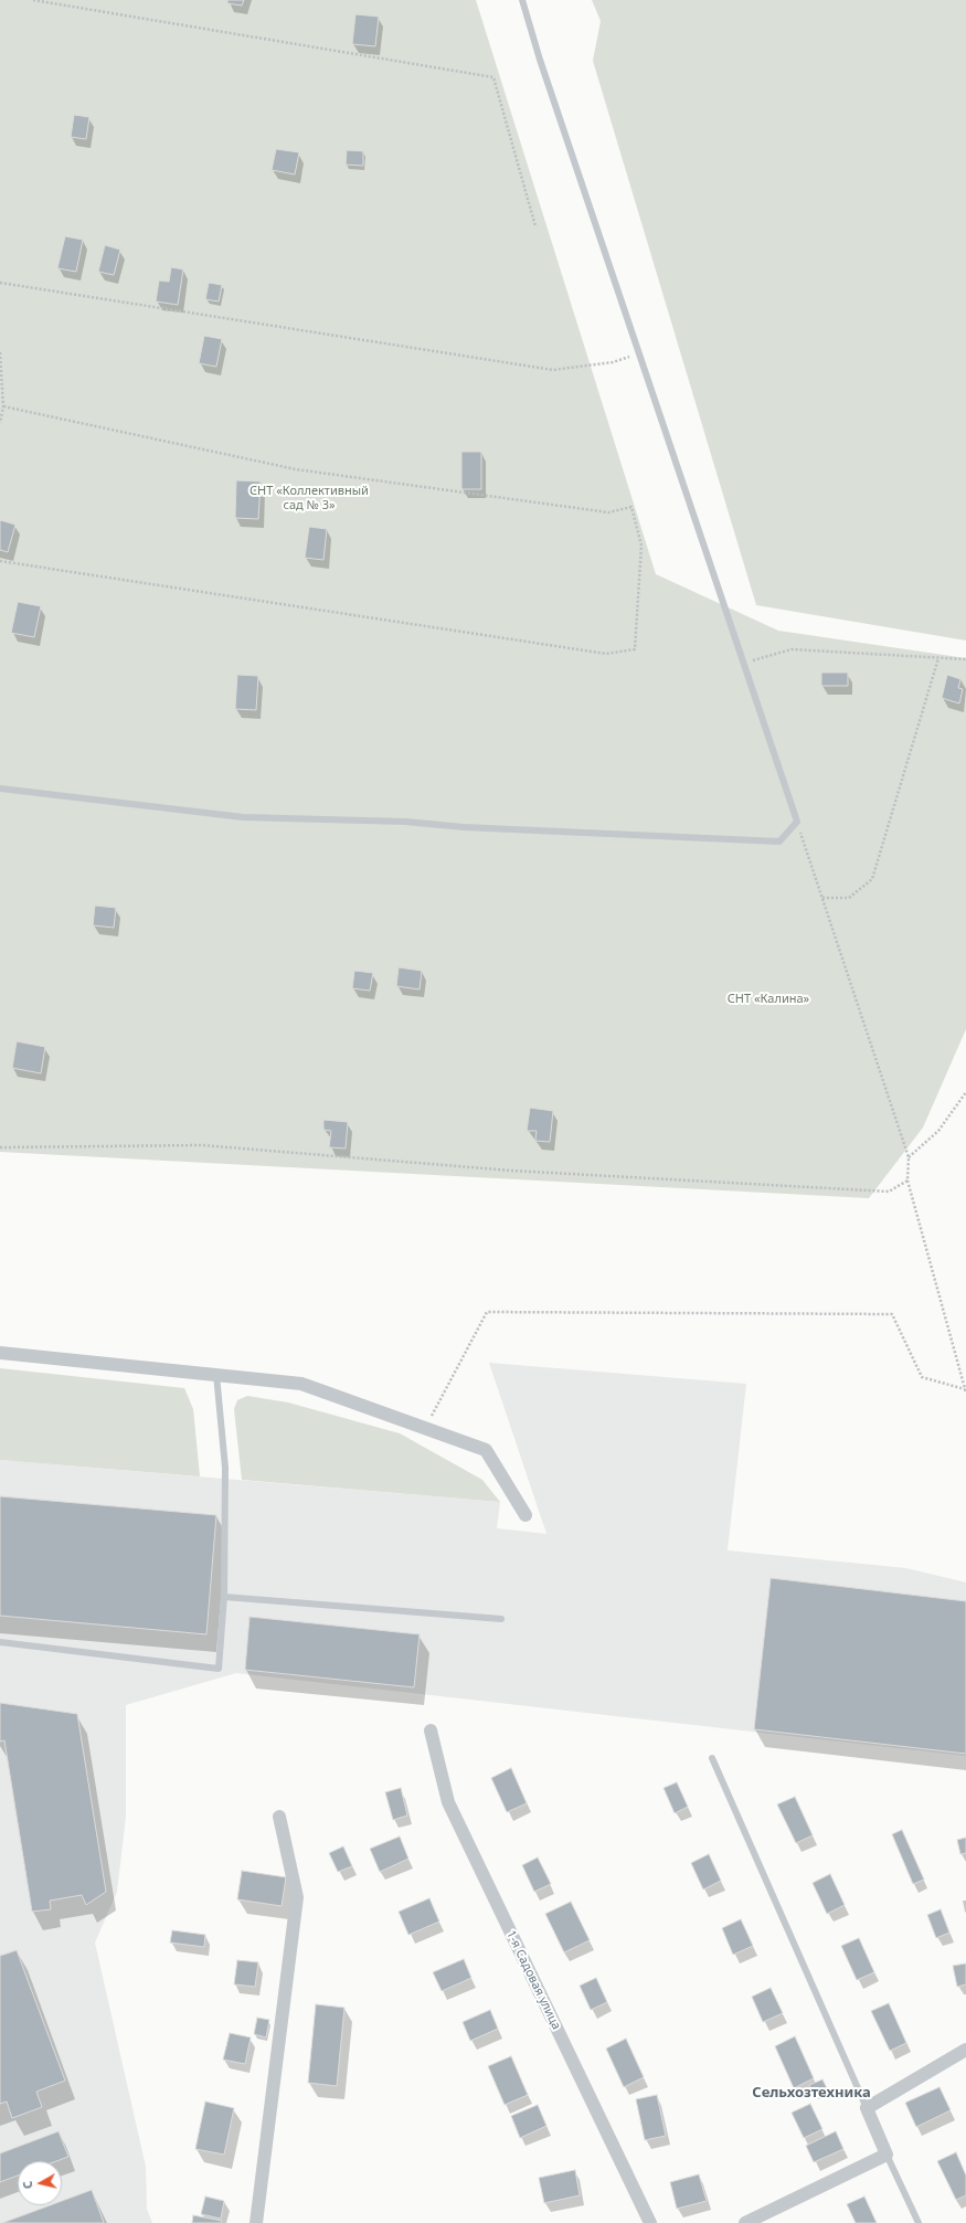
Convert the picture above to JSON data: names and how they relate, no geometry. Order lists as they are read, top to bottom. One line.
{"streets":{"street":["1-я Садовая улица"]},"districts":["Сельхозтехника"],"parks":["СНТ «Коллективный сад № 3»","СНТ «Калина»"],"north":"left"}
